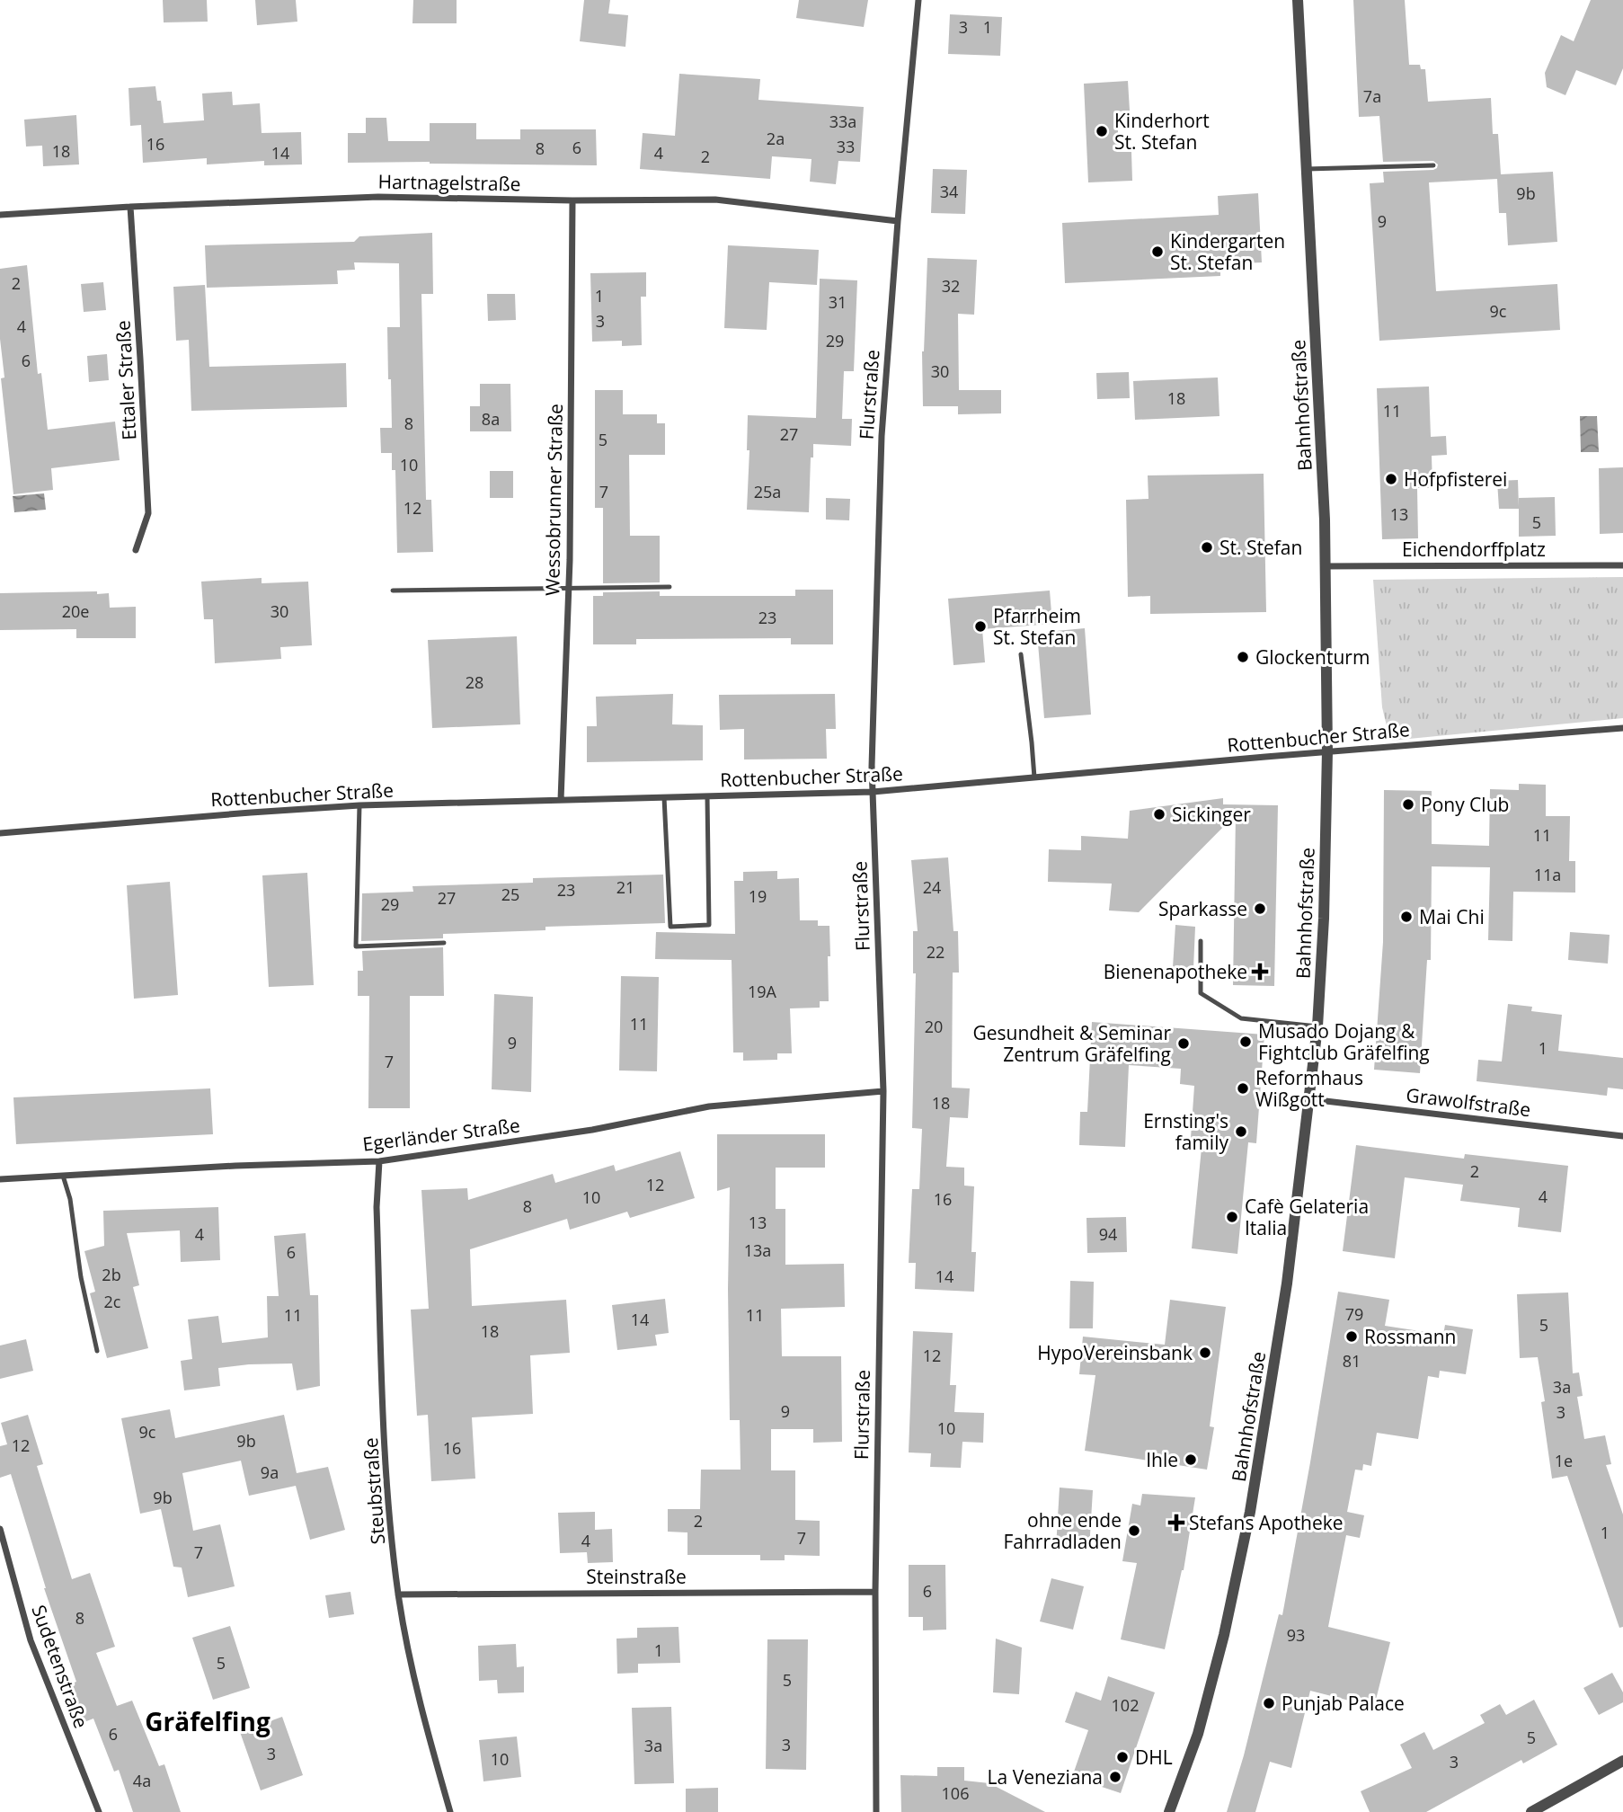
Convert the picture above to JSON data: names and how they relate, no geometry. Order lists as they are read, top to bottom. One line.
{"streets":{"street":["Hartnagelstraße","Ettaler Straße","Flurstraße","Bahnhofstraße","Wessobrunner Straße","Eichendorffplatz","Rottenbucher Straße","Grawolfstraße","Egerländer Straße","Steubstraße","Steinstraße","Sudetenstraße"]},"crossings":[["Hartnagelstraße","Ettaler Straße"],["Hartnagelstraße","Flurstraße"],["Hartnagelstraße","Wessobrunner Straße"],["Flurstraße","Rottenbucher Straße"],["Flurstraße","Egerländer Straße"],["Flurstraße","Steinstraße"],["Bahnhofstraße","Eichendorffplatz"],["Bahnhofstraße","Rottenbucher Straße"],["Bahnhofstraße","Grawolfstraße"],["Wessobrunner Straße","Rottenbucher Straße"],["Egerländer Straße","Steubstraße"],["Steubstraße","Steinstraße"]],"districts":["Gräfelfing"],"places":{"other":["Kinderhort St. Stefan","Kindergarten St. Stefan","Hofpfisterei","St. Stefan","Pfarrheim St. Stefan","Glockenturm","Pony Club","Sickinger","Sparkasse","Mai Chi","Musado Dojang & Fightclub Gräfelfing","Gesundheit & Seminar Zentrum Gräfelfing","Reformhaus Wißgott","Ernsting's family","Cafè Gelateria Italia","Rossmann","HypoVereinsbank","Ihle","ohne ende Fahrradladen","Punjab Palace","DHL","La Veneziana"],"health":["Bienenapotheke","Stefans Apotheke"]},"house_numbers":["3","1","7a","33a","2a","16","33","6","8","18","14","4","2","34","9b","9","2","32","1","31","9c","3","4","29","6","30","18","11","8a","8","27","5","10","7","25a","12","13","5","20e","30","23","28","11","11a","21","24","23","25","19","27","29","22","19A","11","20","9","1","7","18","2","12","4","10","16","8","13","4","94","13a","6","2b","14","2c","79","11","11","14","5","18","12","81","3a","9","3","10","9c","9b","12","16","1e","9a","9b","2","1","7","4","7","6","8","93","1","5","5","102","6","5","3","3a","3","10","3","4a","106"]}
